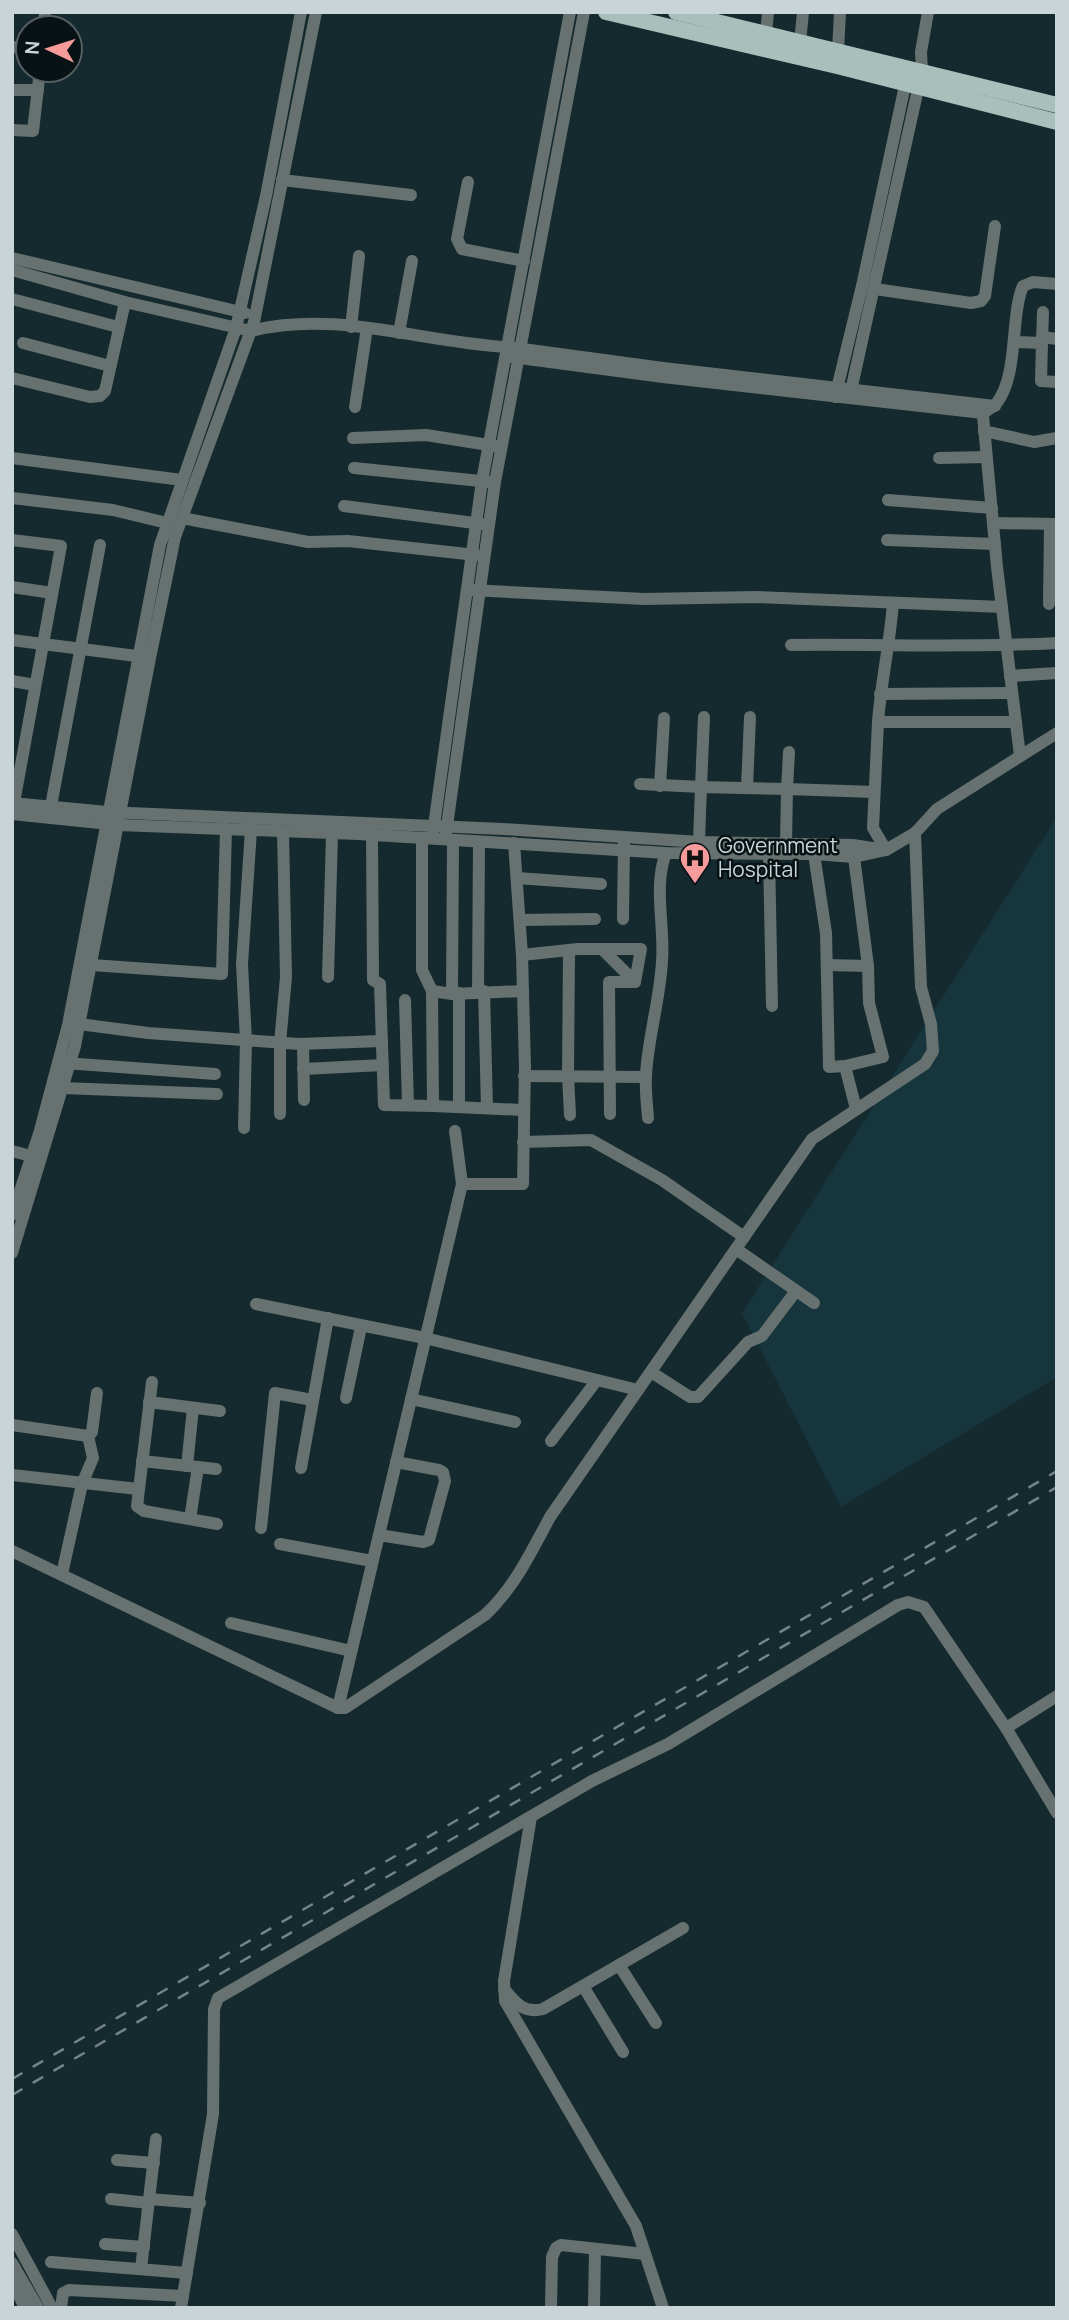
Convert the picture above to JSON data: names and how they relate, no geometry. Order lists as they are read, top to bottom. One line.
{"places":{"hospital":["Government Hospital"]},"north":"left"}
